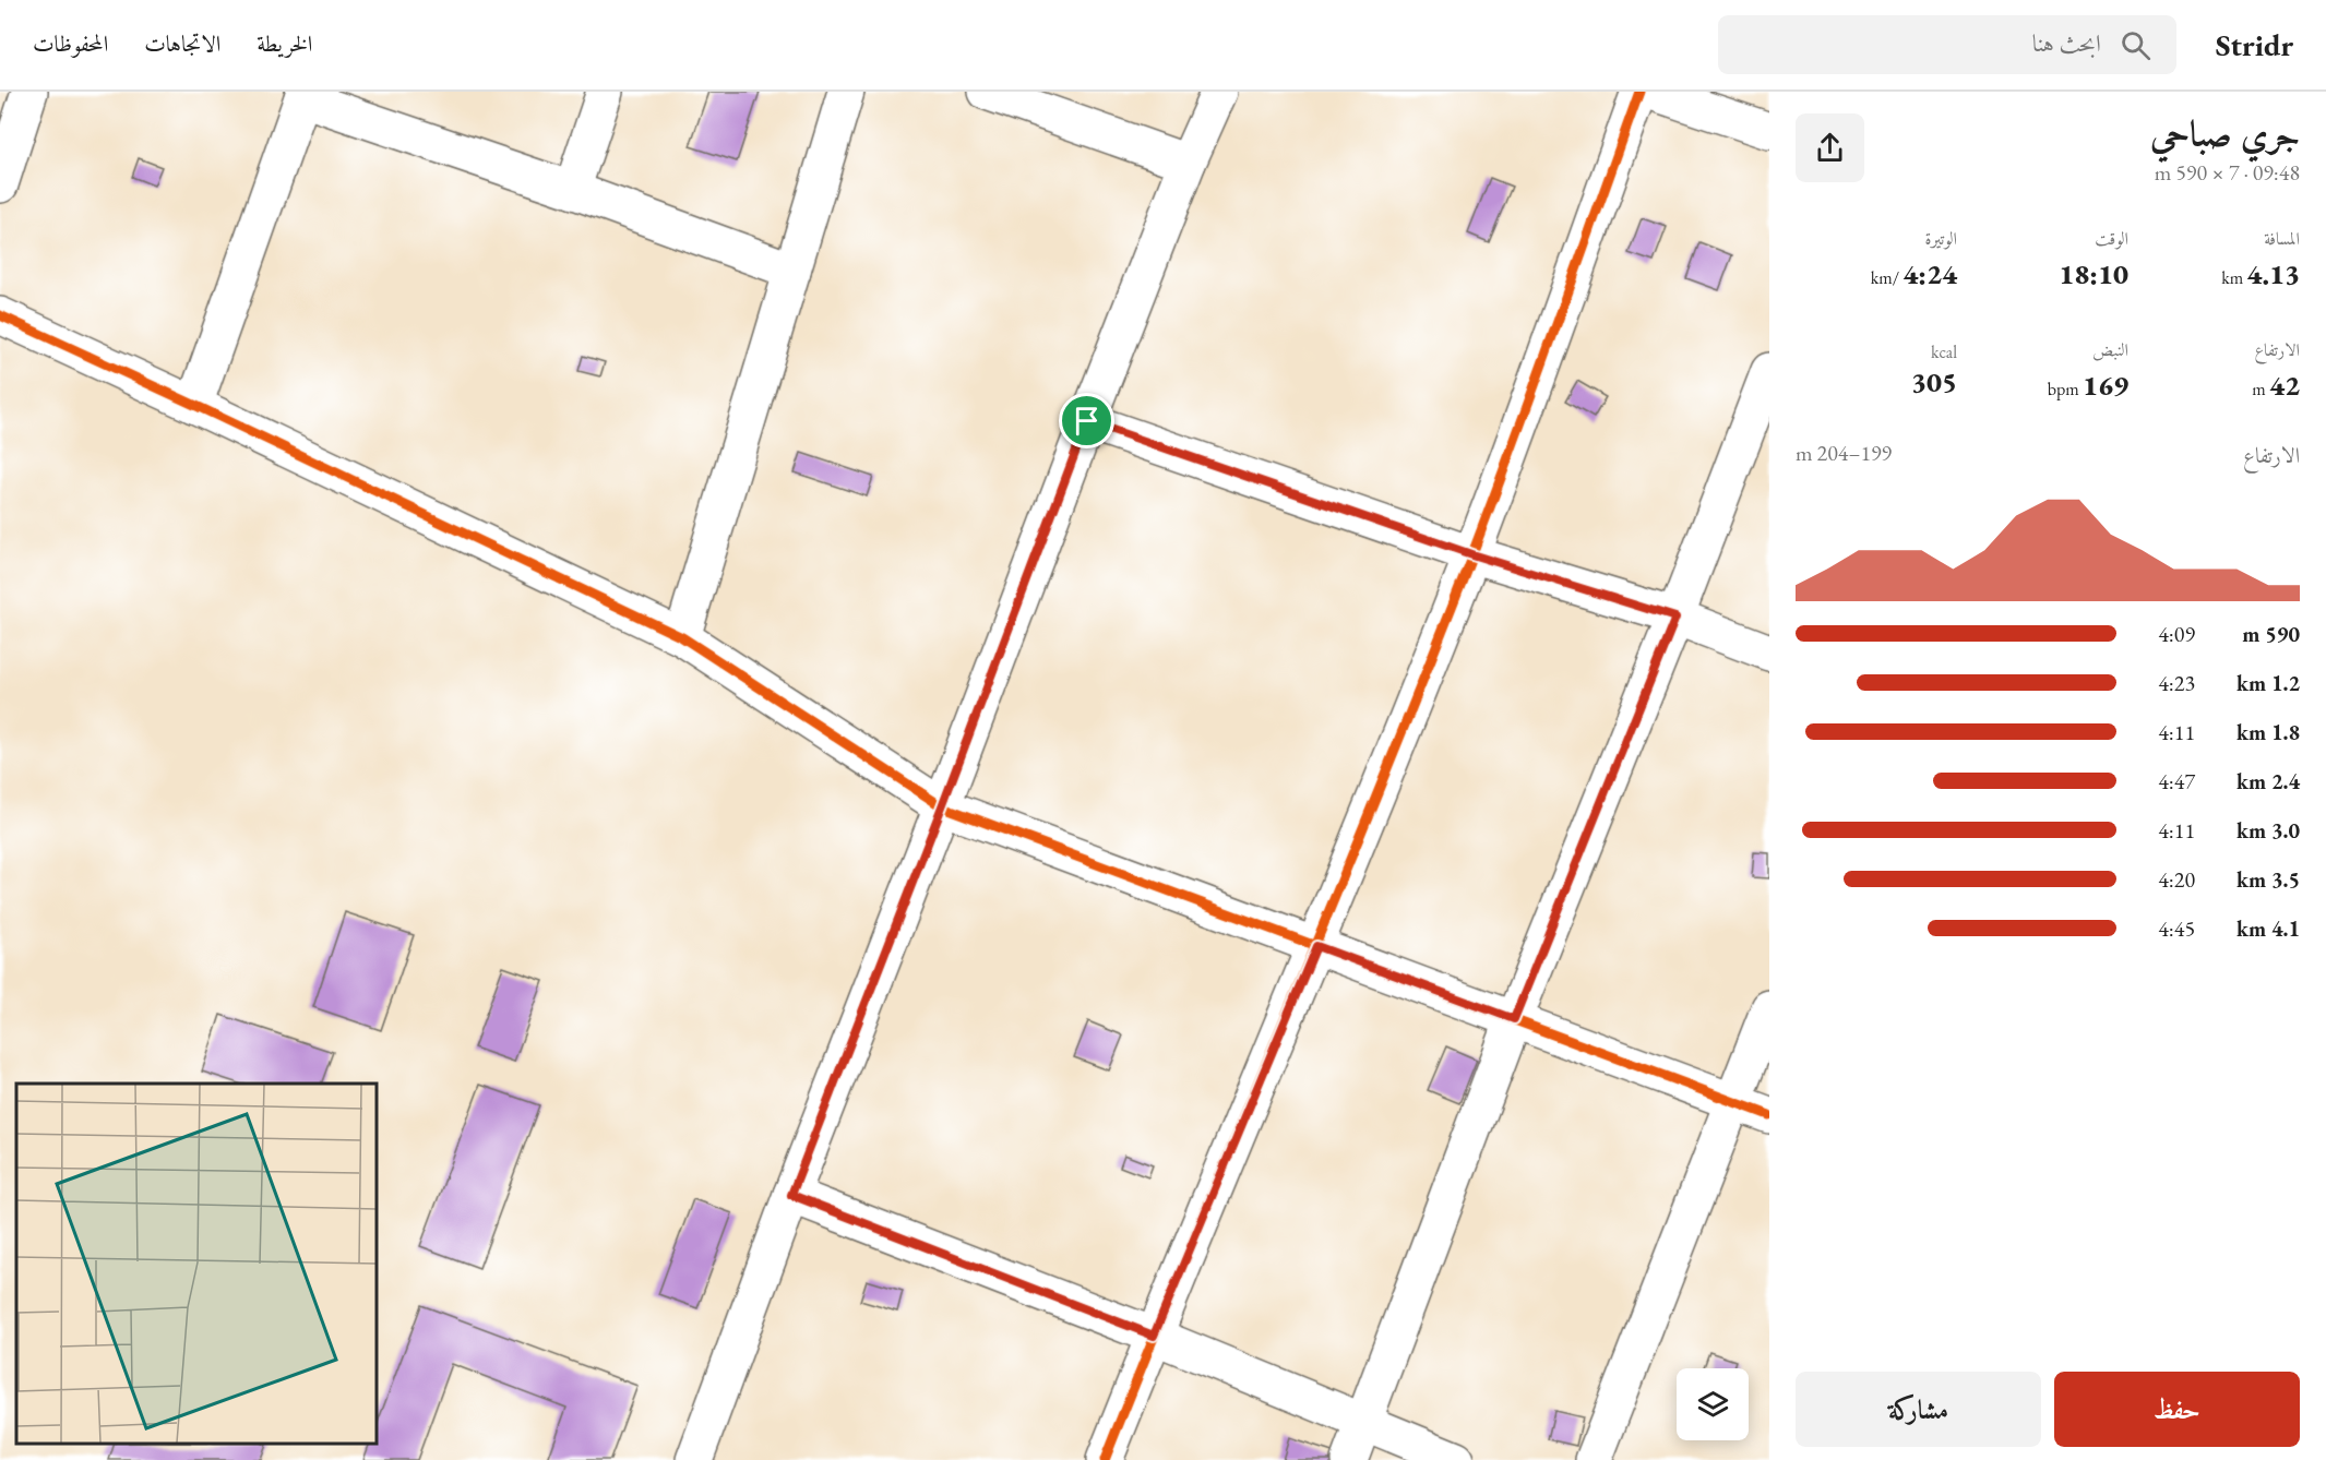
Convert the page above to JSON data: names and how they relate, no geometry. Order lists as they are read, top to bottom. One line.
{"page":{"header":"Stridr","search":"ابحث هنا","nav":["الخريطة","الاتجاهات","المحفوظات"],"heading":["جري صباحي","09:48 · 7 × 590 m"],"stats":[["المسافة","4.13 km"],["الوقت","18:10"],["الوتيرة","4:24 /km"],["الارتفاع","42 m"],["النبض","169 bpm"],["kcal","305"]],"chart":["الارتفاع","199–204 m"],"list":[{"name":"590 m","note":"4:09"},{"name":"1.2 km","note":"4:23"},{"name":"1.8 km","note":"4:11"},{"name":"2.4 km","note":"4:47"},{"name":"3.0 km","note":"4:11"},{"name":"3.5 km","note":"4:20"},{"name":"4.1 km","note":"4:45"}],"buttons":["حفظ","مشاركة"]}}
